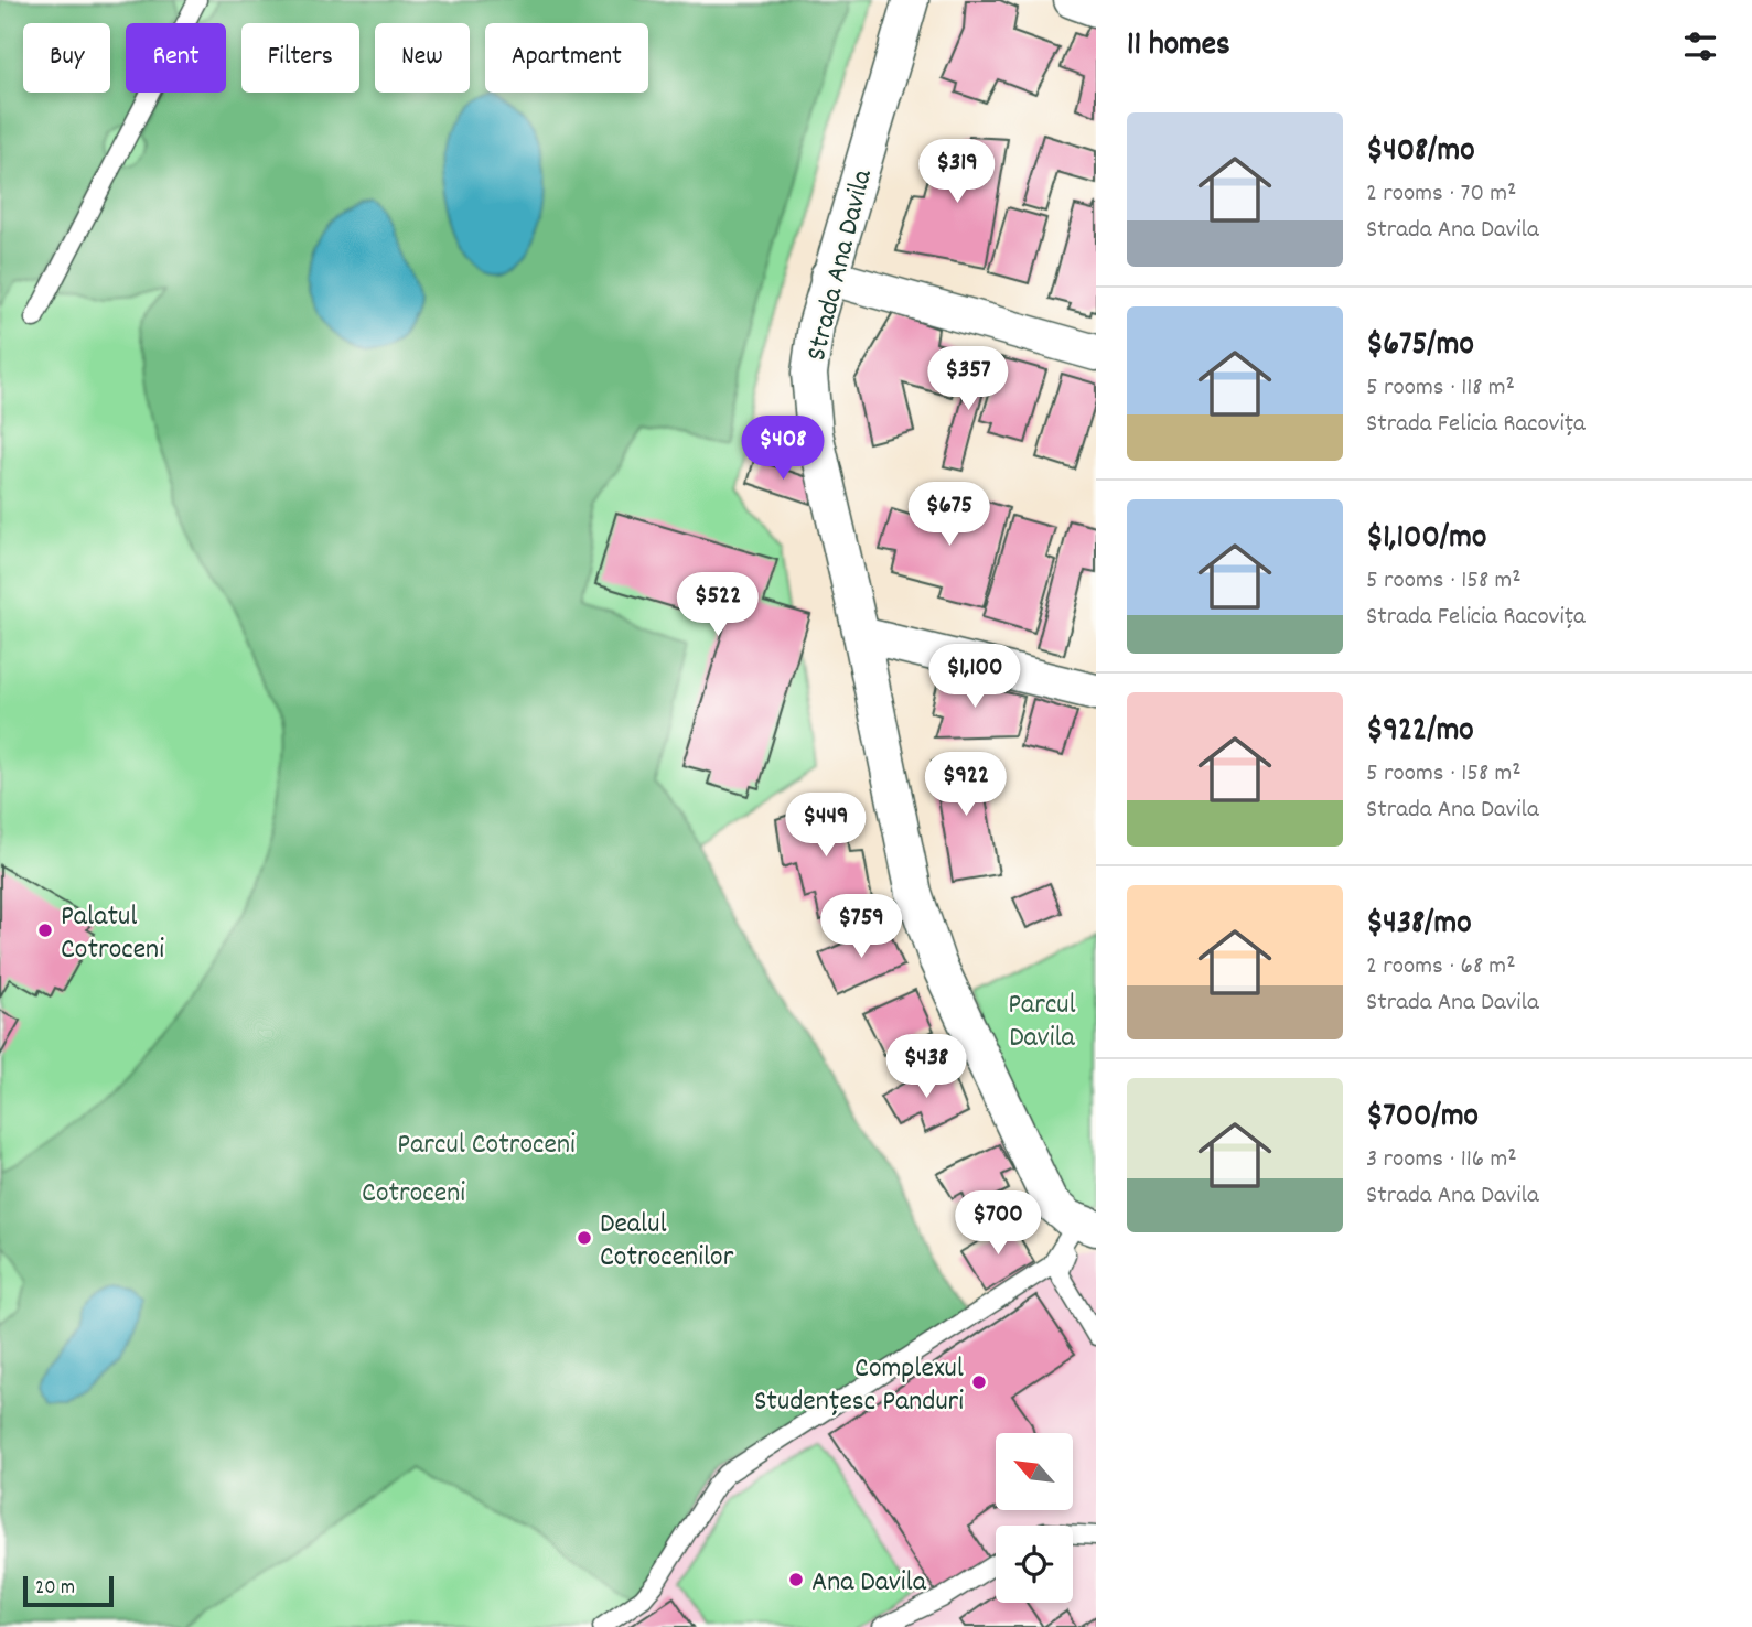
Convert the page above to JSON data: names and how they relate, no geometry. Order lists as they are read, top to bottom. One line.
{"streets":{"street":["Strada Ana Davila"]},"parks":["Parcul Davila","Parcul Cotroceni","Cotroceni"],"places":["Palatul Cotroceni","Dealul Cotrocenilor","Complexul Studențesc Panduri","Ana Davila"],"scale_bar":"20 m","north":"top left","page":{"heading":"11 homes","chip":["Buy","Rent","Filters","New","Apartment"],"list":[{"name":"$408/mo","note":"2 rooms · 70 m² · Strada Ana Davila"},{"name":"$675/mo","note":"5 rooms · 118 m² · Strada Felicia Racovița"},{"name":"$1,100/mo","note":"5 rooms · 158 m² · Strada Felicia Racovița"},{"name":"$922/mo","note":"5 rooms · 158 m² · Strada Ana Davila"},{"name":"$438/mo","note":"2 rooms · 68 m² · Strada Ana Davila"},{"name":"$700/mo","note":"3 rooms · 116 m² · Strada Ana Davila"}],"price":["$319","$357","$408","$675","$522","$1,100","$922","$449","$759","$438","$700"],"scale":"20 m"}}
